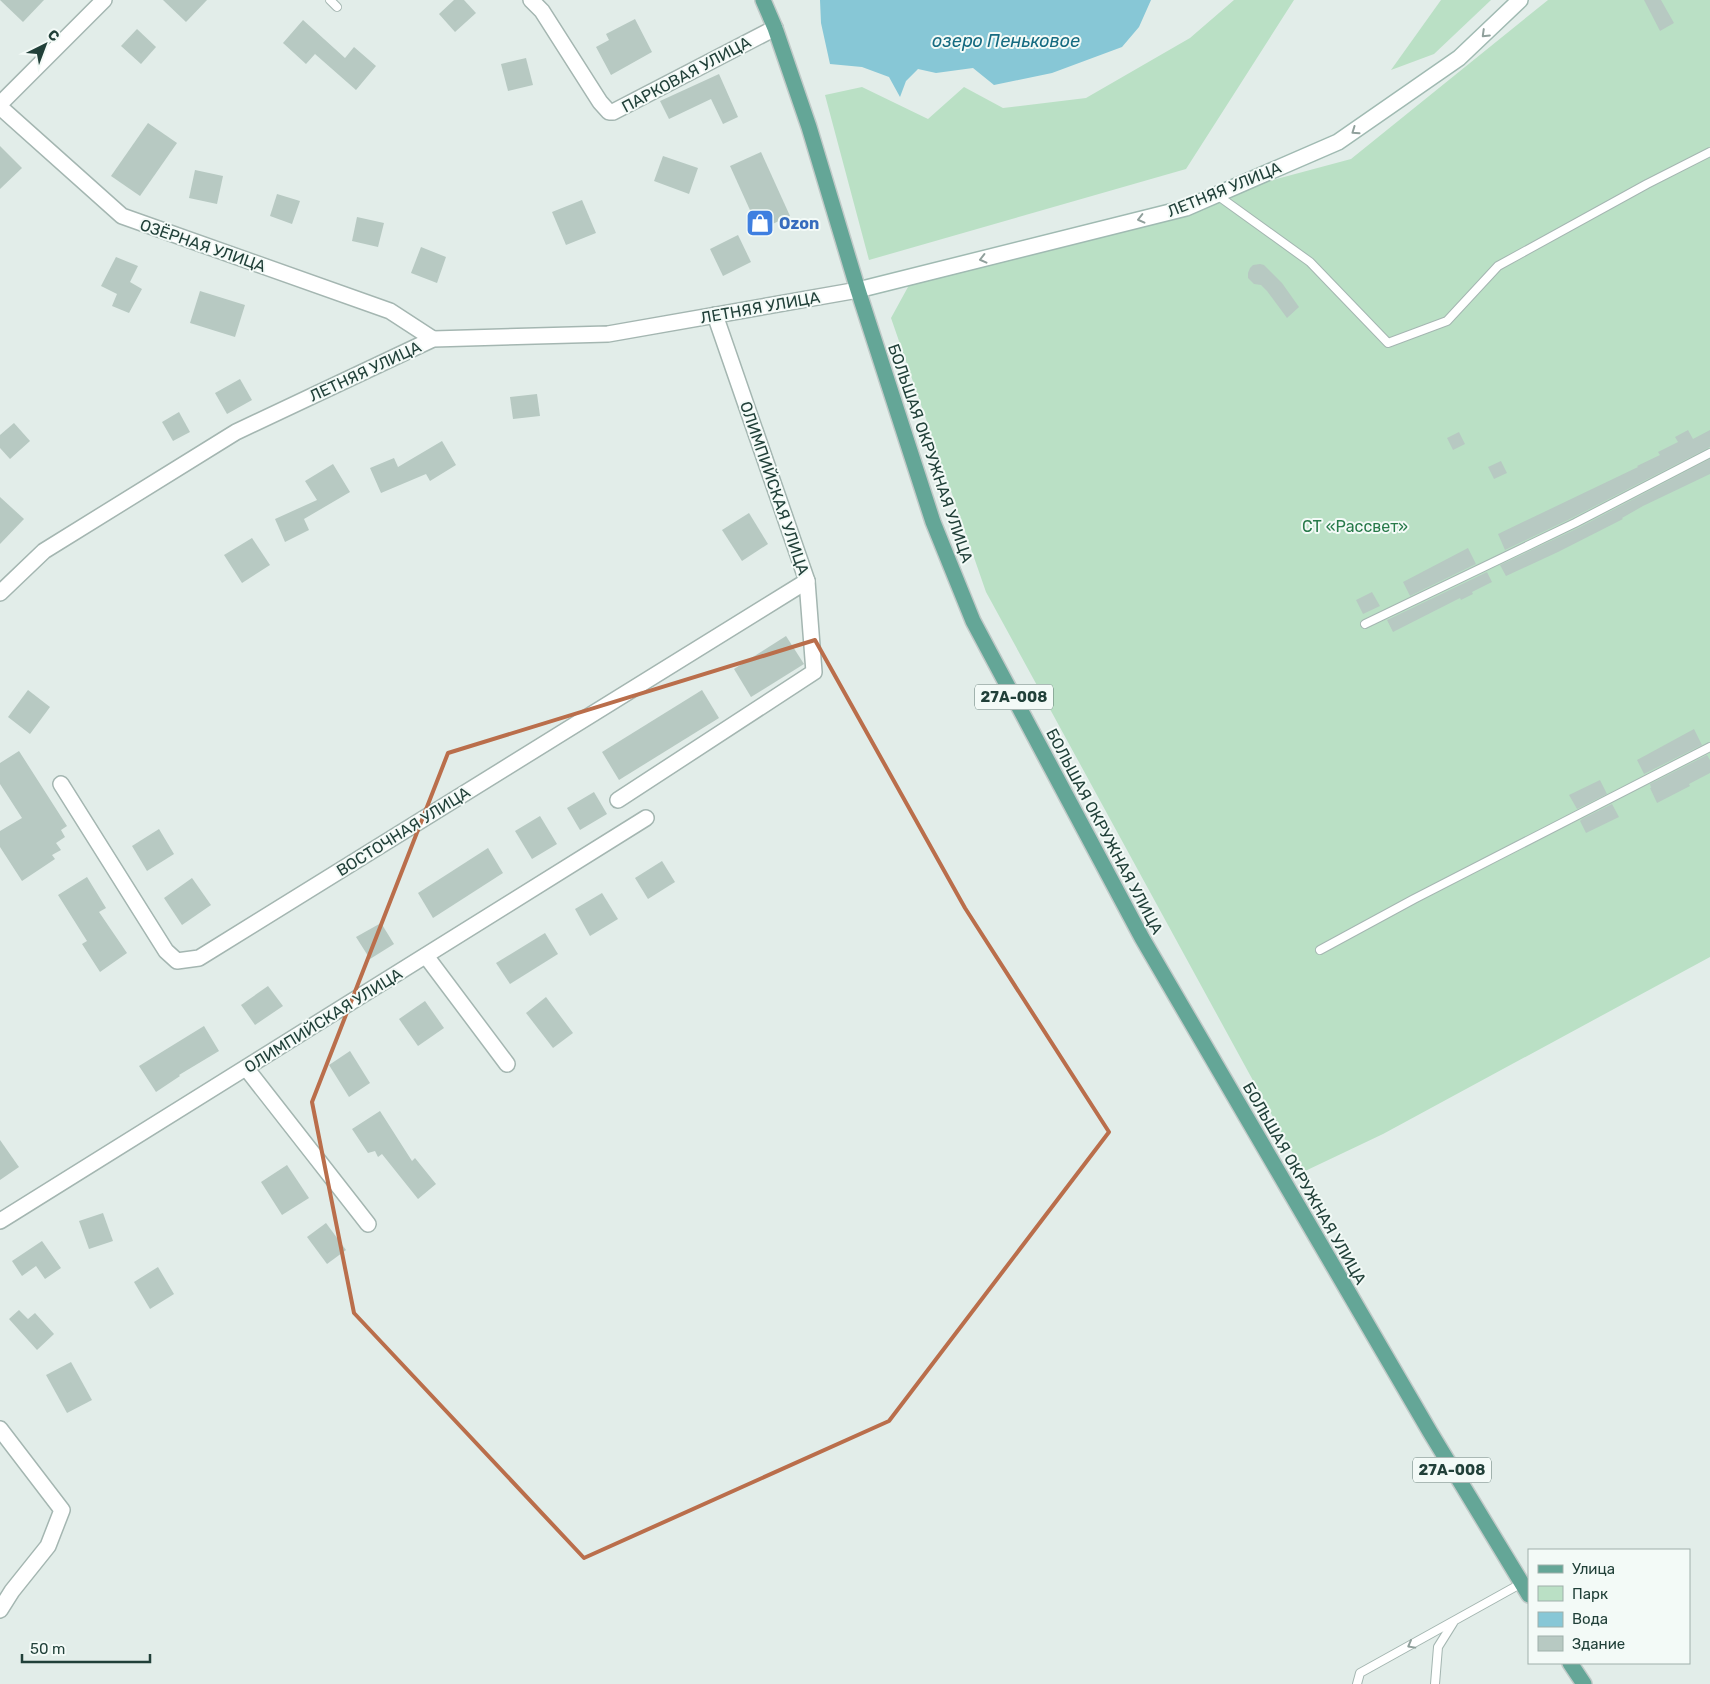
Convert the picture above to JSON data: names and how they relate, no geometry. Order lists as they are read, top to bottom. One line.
{"streets":{"main road":["БОЛЬШАЯ ОКРУЖНАЯ УЛИЦА","27А-008"],"street":["ПАРКОВАЯ УЛИЦА","ЛЕТНЯЯ УЛИЦА","ОЗЁРНАЯ УЛИЦА","ОЛИМПИЙСКАЯ УЛИЦА","ВОСТОЧНАЯ УЛИЦА"]},"crossings":[["ПАРКОВАЯ УЛИЦА","БОЛЬШАЯ ОКРУЖНАЯ УЛИЦА"],["ЛЕТНЯЯ УЛИЦА","ОЗЁРНАЯ УЛИЦА"],["ЛЕТНЯЯ УЛИЦА","БОЛЬШАЯ ОКРУЖНАЯ УЛИЦА"],["ЛЕТНЯЯ УЛИЦА","ОЛИМПИЙСКАЯ УЛИЦА"],["ОЛИМПИЙСКАЯ УЛИЦА","ВОСТОЧНАЯ УЛИЦА"]],"one_way":["ЛЕТНЯЯ УЛИЦА"],"water":["озеро Пеньковое"],"parks":["СТ «Рассвет»"],"places":{"shop":["Ozon"]},"legend":["Улица","Парк","Вода","Здание"],"scale_bar":"50 m","north":"top right"}
